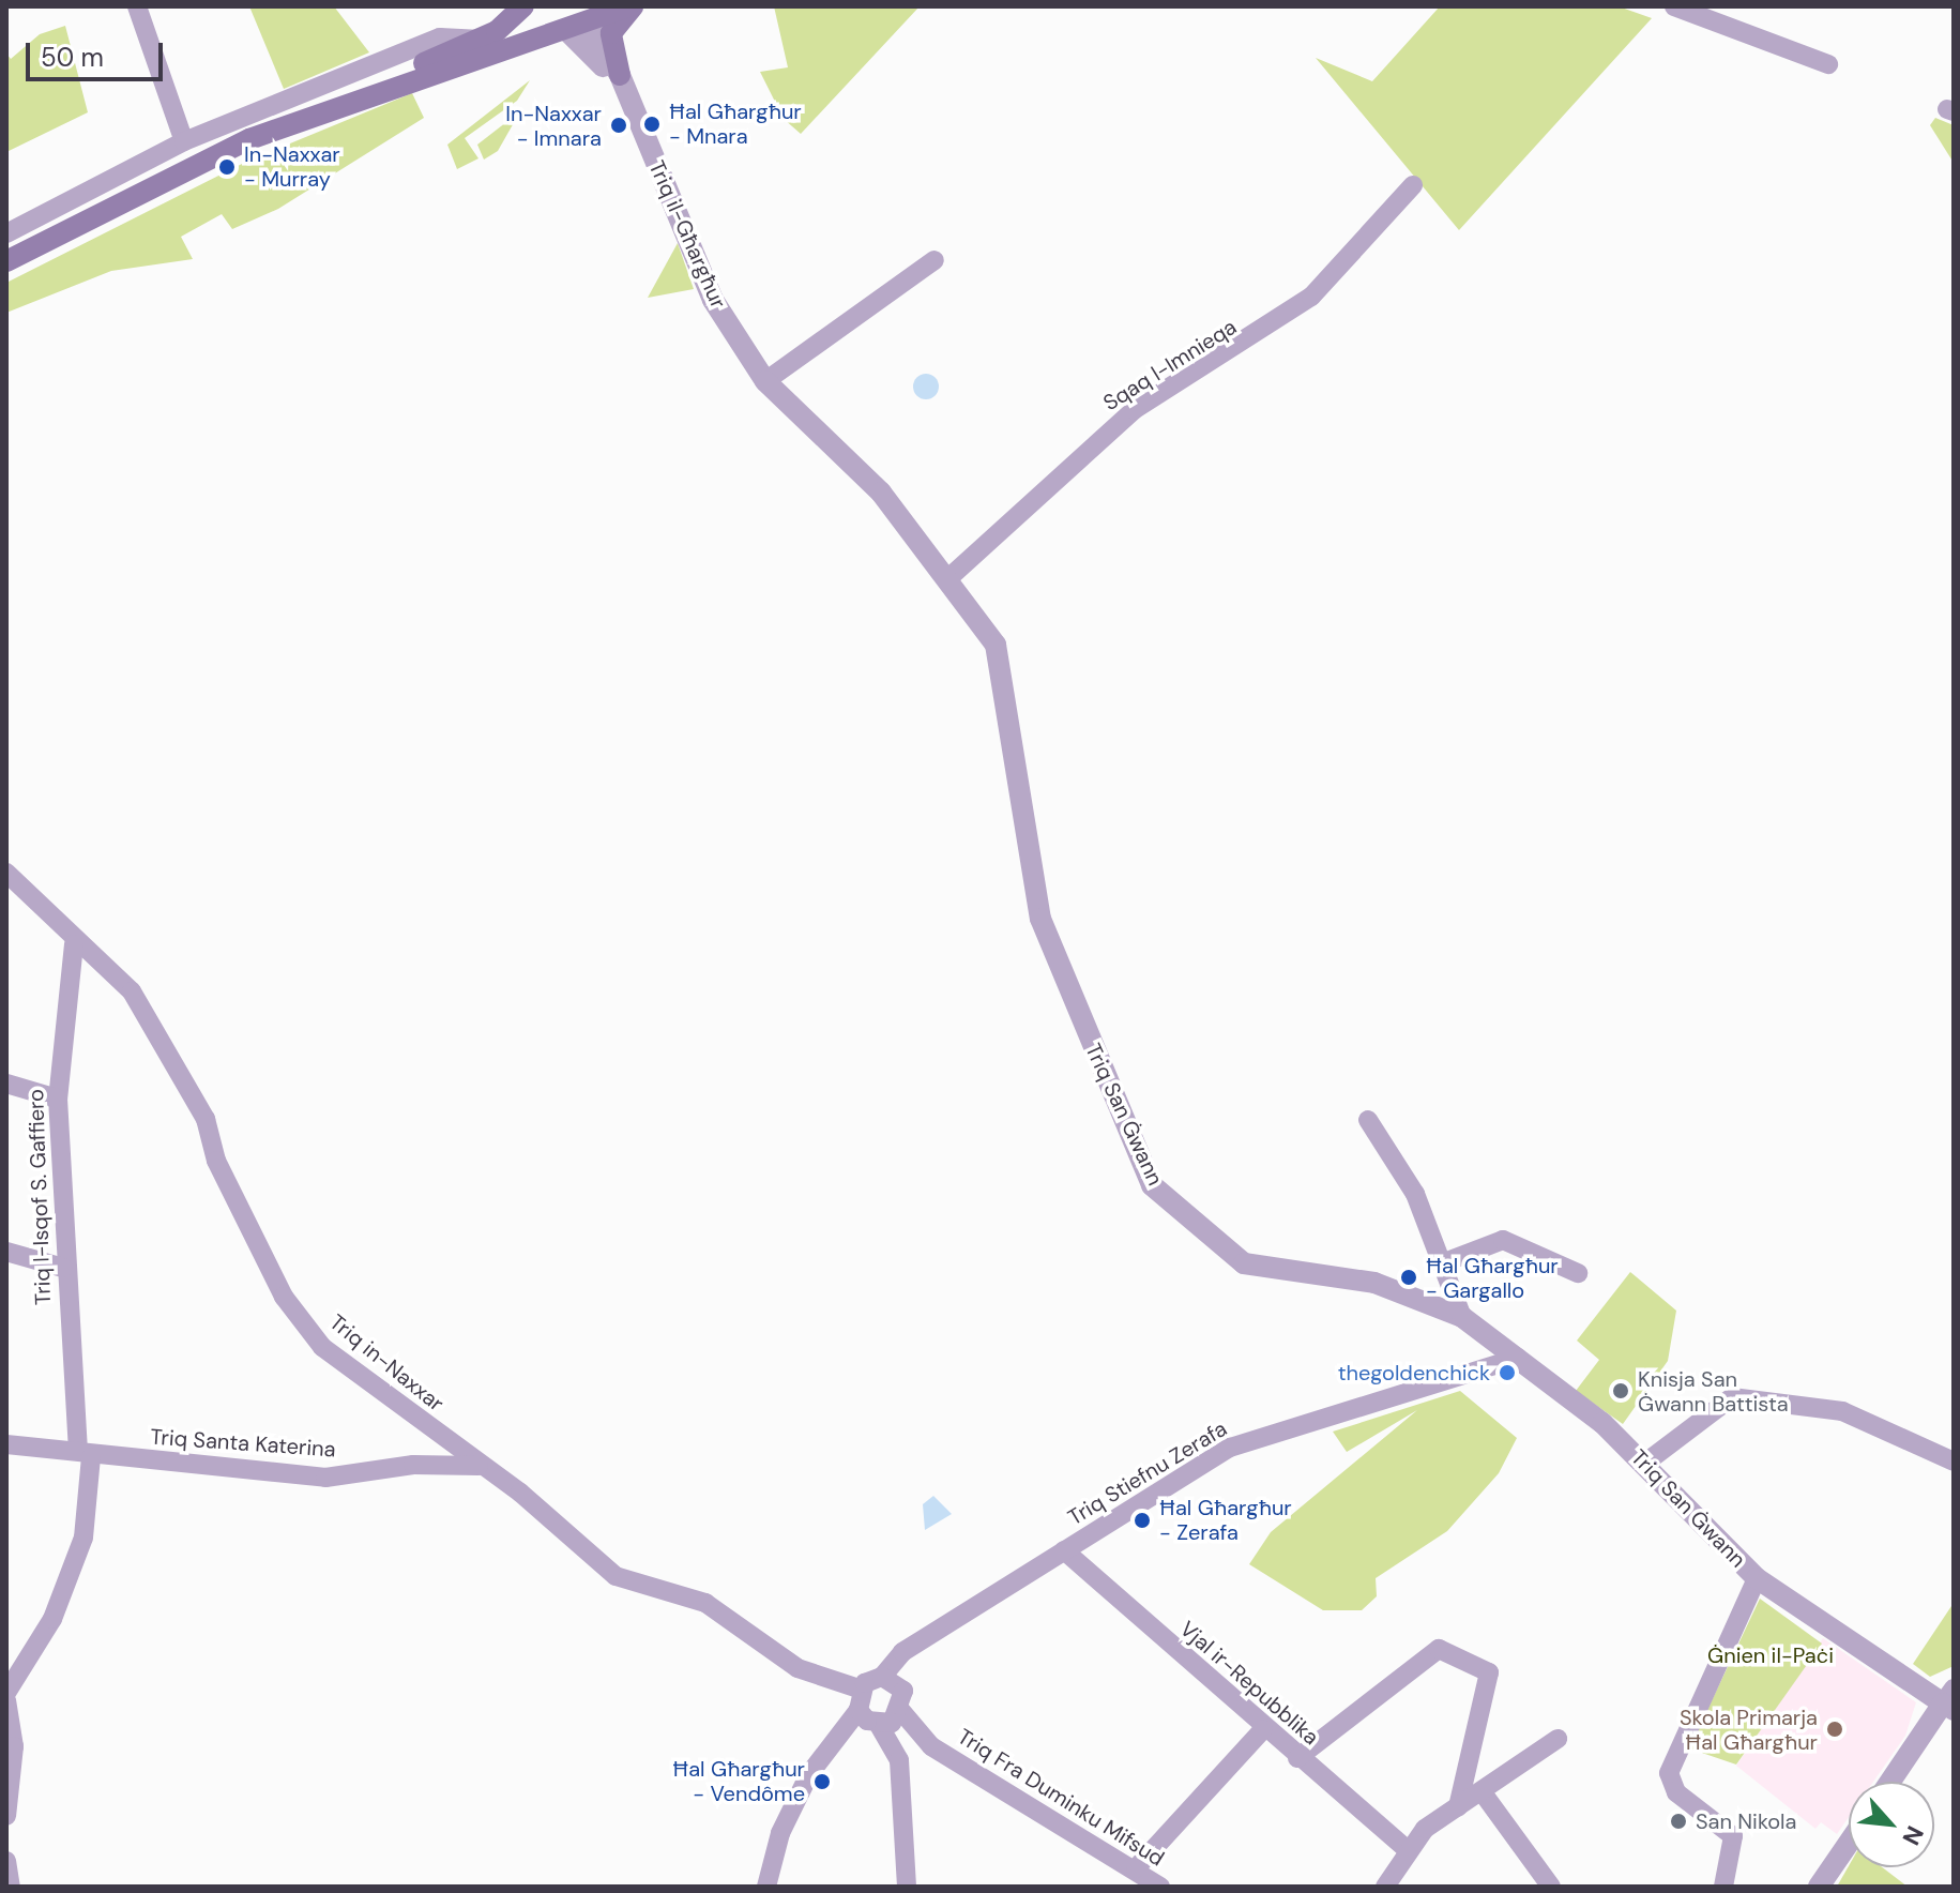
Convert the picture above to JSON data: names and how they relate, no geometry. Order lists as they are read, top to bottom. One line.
{"streets":{"street":["Triq il-Għargħur","Sqaq l-Imnieqa","Triq San Ġwann","Triq l-Isqof S. Gaffiero","Triq in-Naxxar","Triq Santa Katerina","Triq Stiefnu Zerafa","Vjal ir-Repubblika","Triq Fra Duminku Mifsud"]},"crossings":[["Triq il-Għargħur","Triq San Ġwann"],["Sqaq l-Imnieqa","Triq San Ġwann"],["Triq San Ġwann","Triq Stiefnu Zerafa"],["Triq l-Isqof S. Gaffiero","Triq in-Naxxar"],["Triq l-Isqof S. Gaffiero","Triq Santa Katerina"],["Triq in-Naxxar","Triq Santa Katerina"],["Triq in-Naxxar","Triq Stiefnu Zerafa"],["Triq in-Naxxar","Triq Fra Duminku Mifsud"],["Triq Stiefnu Zerafa","Vjal ir-Repubblika"],["Triq Stiefnu Zerafa","Triq Fra Duminku Mifsud"]],"parks":["Ġnien il-Paċi"],"places":["Ħal Għargħur - Mnara","In-Naxxar - Imnara","In-Naxxar - Murray","Ħal Għargħur - Gargallo","thegoldenchick","Knisja San Ġwann Battista","Ħal Għargħur - Zerafa","Skola Primarja Ħal Għargħur","Ħal Għargħur - Vendôme","San Nikola"],"scale_bar":"50 m","north":"bottom right"}
